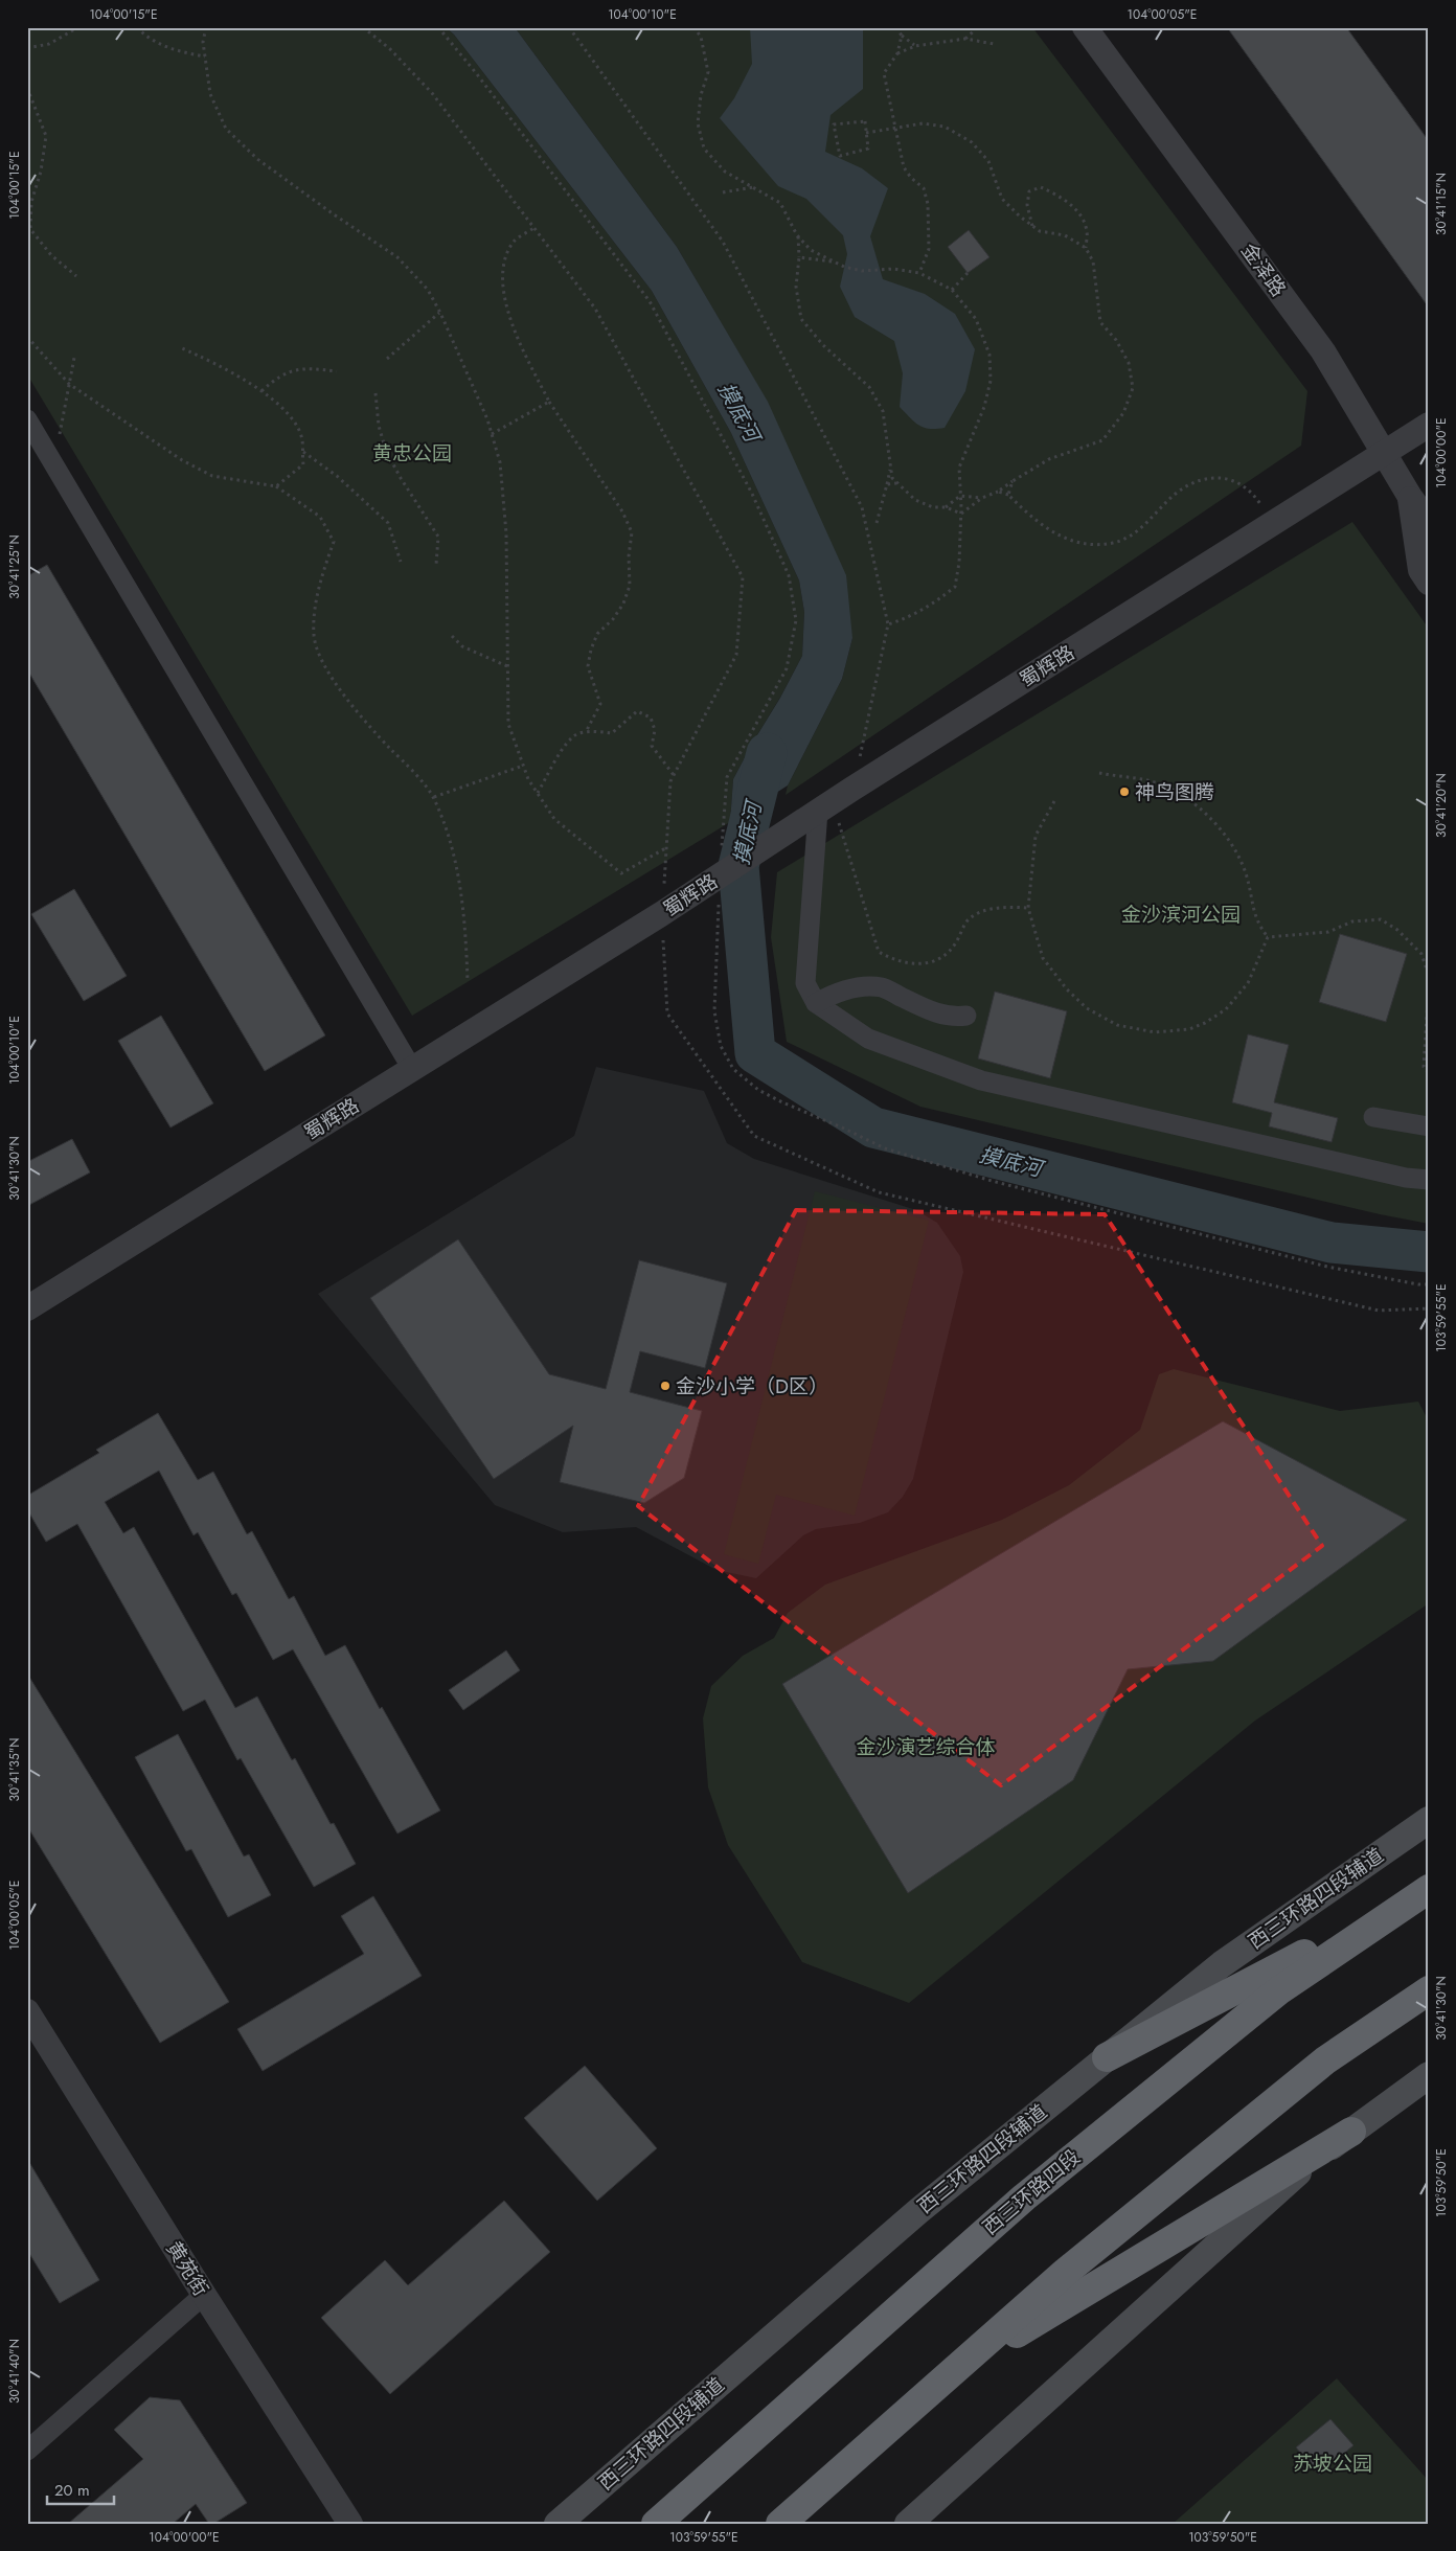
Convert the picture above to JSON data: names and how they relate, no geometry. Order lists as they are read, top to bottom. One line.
{"streets":{"highway":["西三环路四段"],"main road":["西三环路四段辅道"],"street":["金泽路","蜀辉路","黄苑街"]},"crossings":[["金泽路","蜀辉路"]],"water":["摸底河"],"parks":["黄忠公园","金沙滨河公园","金沙演艺综合体","苏坡公园"],"places":["神鸟图腾","金沙小学（D区）"],"scale_bar":"20 m","coordinates":["104°00'15\"E","104°00'10\"E","104°00'05\"E","30°41'15\"N","104°00'00\"E","30°41'25\"N","30°41'20\"N","30°41'30\"N","103°59'55\"E","30°41'35\"N","103°59'50\"E","30°41'40\"N"]}
